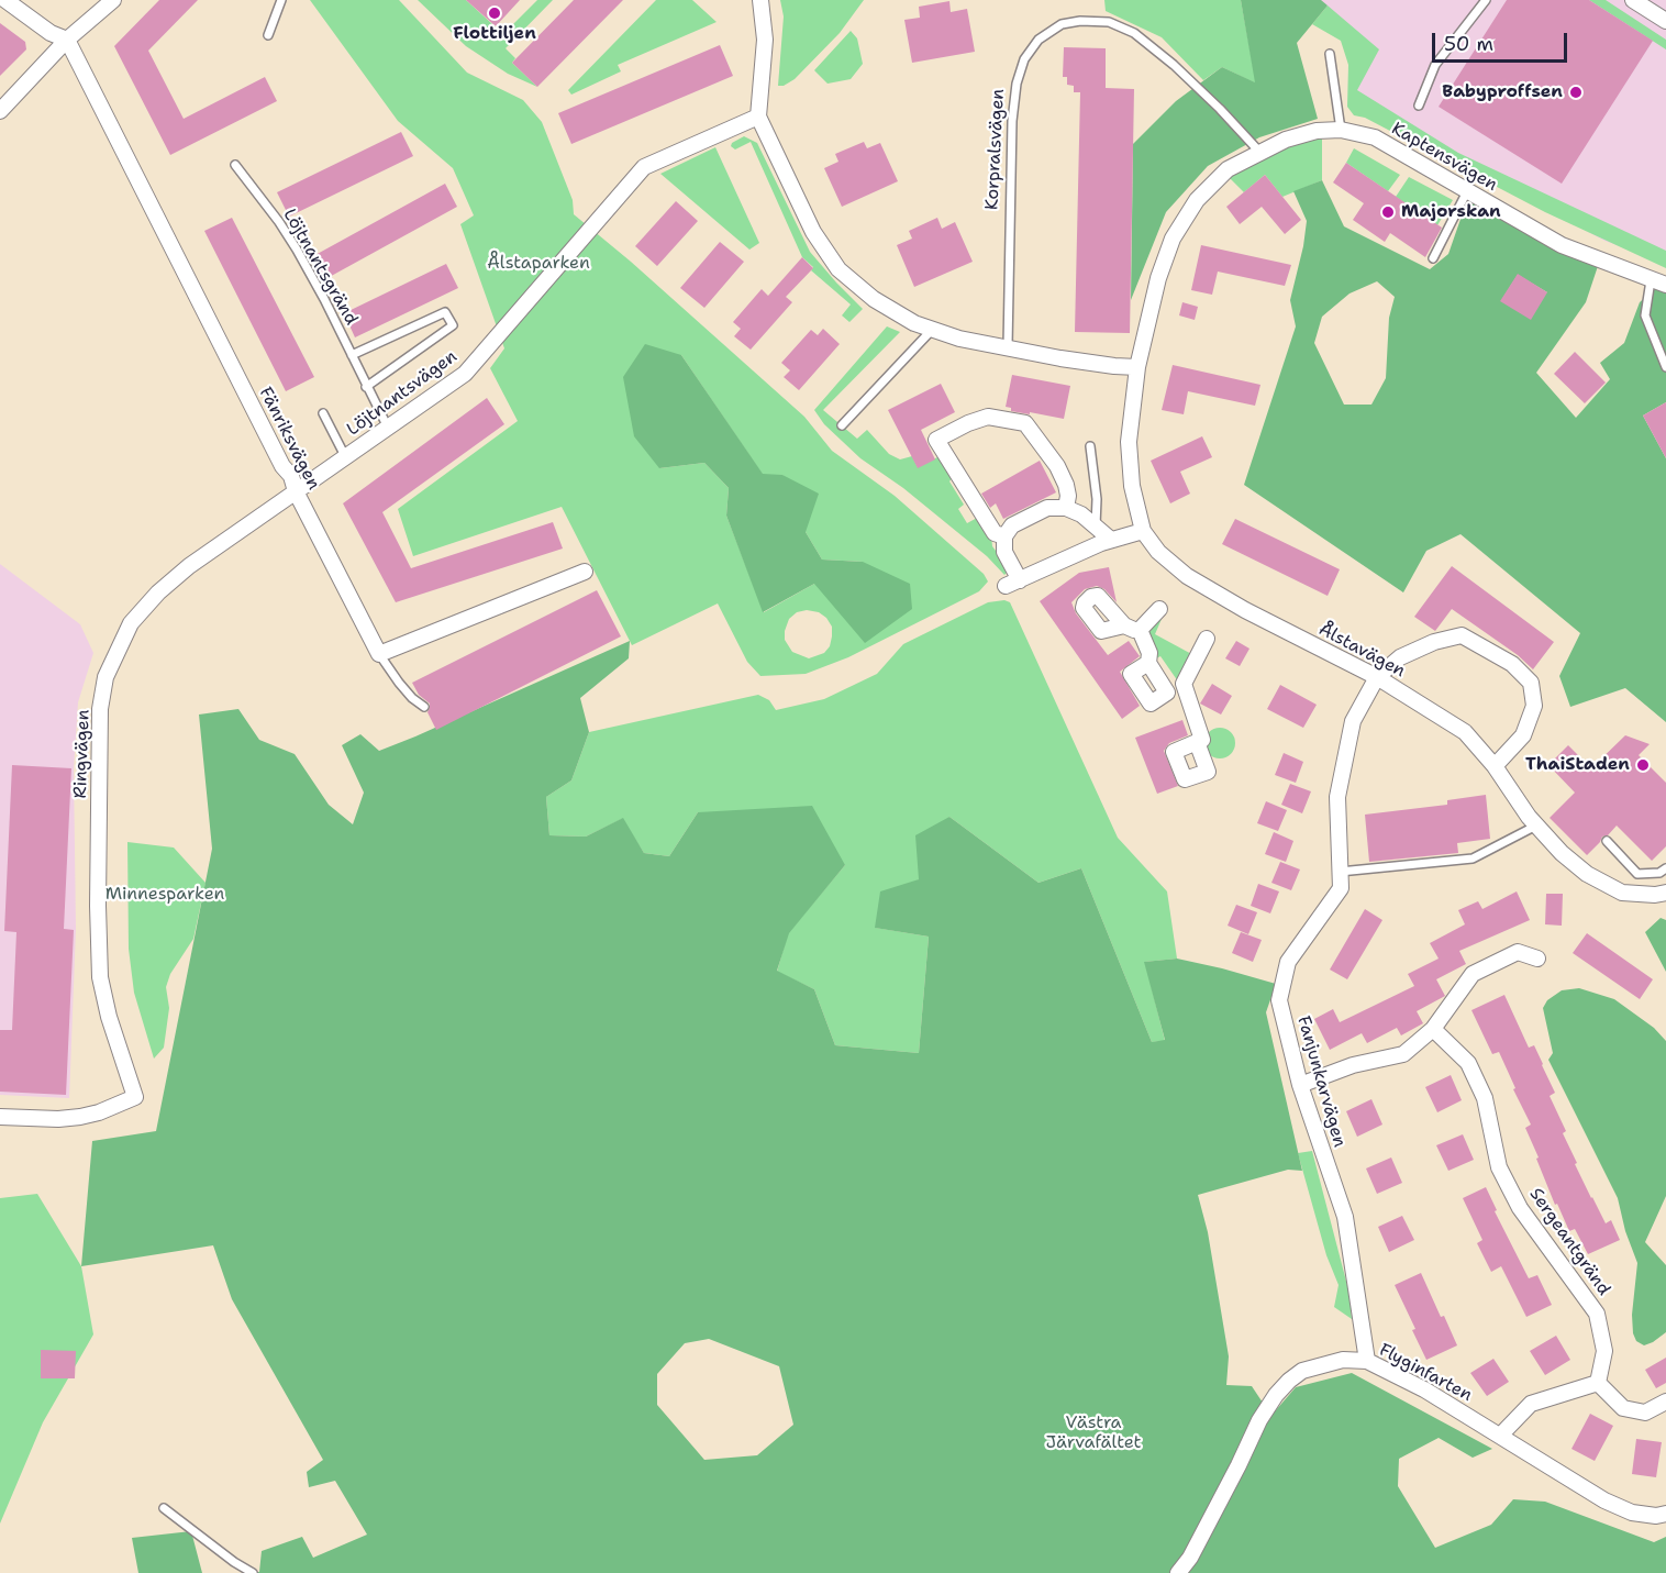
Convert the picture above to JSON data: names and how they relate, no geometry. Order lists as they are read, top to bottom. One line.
{"streets":{"street":["Kaptensvägen","Löjtnantsvägen","Fänriksvägen","Ålstavägen","Ringvägen","Fanjunkarvägen","Sergeantgränd","Flyginfarten"],"lane":["Korpralsvägen","Löjtnantsgränd"]},"crossings":[["Korpralsvägen","Kaptensvägen"],["Kaptensvägen","Ålstavägen"],["Löjtnantsgränd","Löjtnantsvägen"],["Löjtnantsvägen","Fänriksvägen"],["Löjtnantsvägen","Ringvägen"],["Fänriksvägen","Ringvägen"],["Ålstavägen","Fanjunkarvägen"],["Fanjunkarvägen","Flyginfarten"]],"parks":["Ålstaparken","Minnesparken","Västra Järvafältet"],"places":["Flottiljen","Babyproffsen","Majorskan","ThaiStaden"],"scale_bar":"50 m"}
